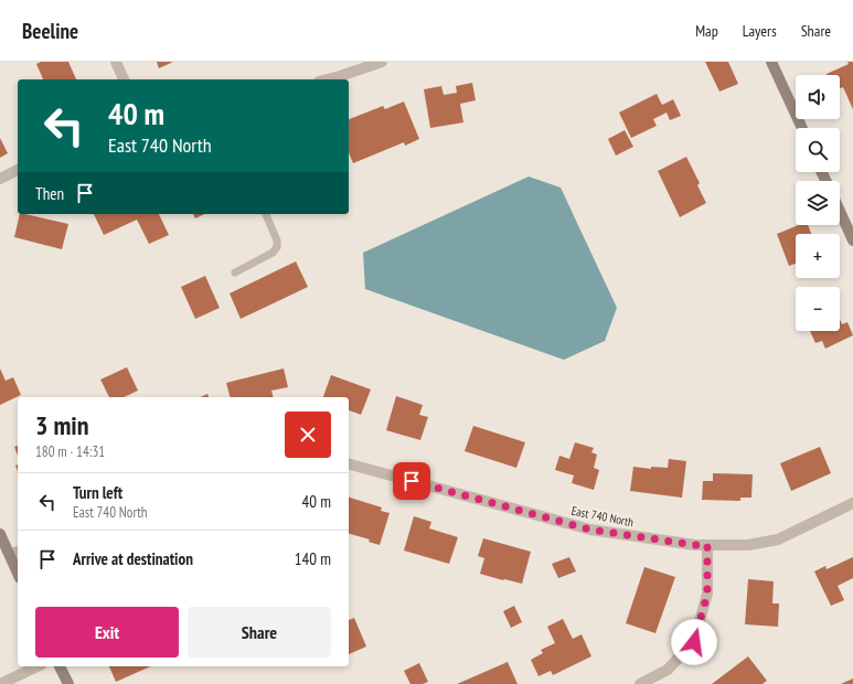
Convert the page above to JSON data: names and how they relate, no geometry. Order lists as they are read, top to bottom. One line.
{"streets":{"street":["East 740 North"]},"page":{"header":"Beeline","nav":["Map","Layers","Share"],"map_buttons":["+","−"],"turn":["40 m","East 740 North"],"then":"Then","heading":["3 min","180 m · 14:31"],"list":[{"name":"Turn left","note":"East 740 North","value":"40 m"},{"name":"Arrive at destination","value":"140 m"}],"buttons":["Exit","Share"]}}
